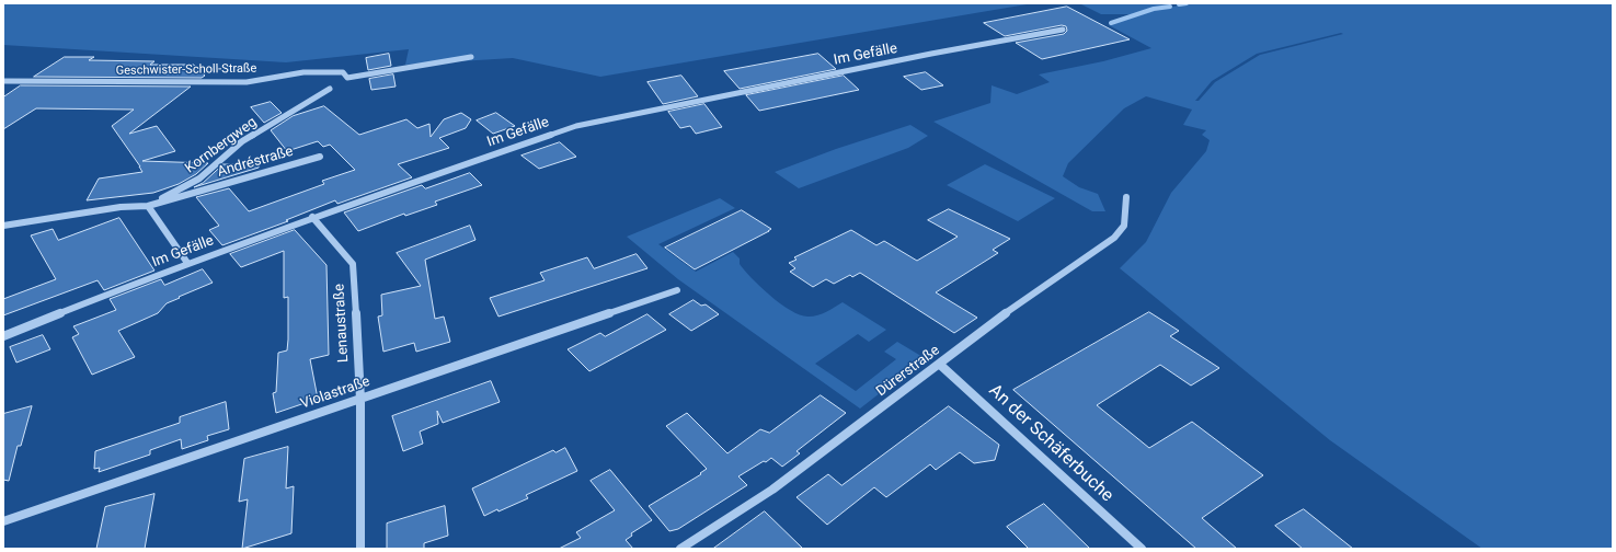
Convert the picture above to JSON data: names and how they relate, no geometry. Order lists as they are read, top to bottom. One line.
{"streets":{"street":["Im Gefälle","Geschwister-Scholl-Straße","Kornbergweg","Andréstraße","Lenaustraße","Dürerstraße","Violastraße","An der Schäferbuche"]},"crossings":[["Im Gefälle","Lenaustraße"],["Kornbergweg","Andréstraße"],["Lenaustraße","Violastraße"],["Dürerstraße","An der Schäferbuche"]]}
